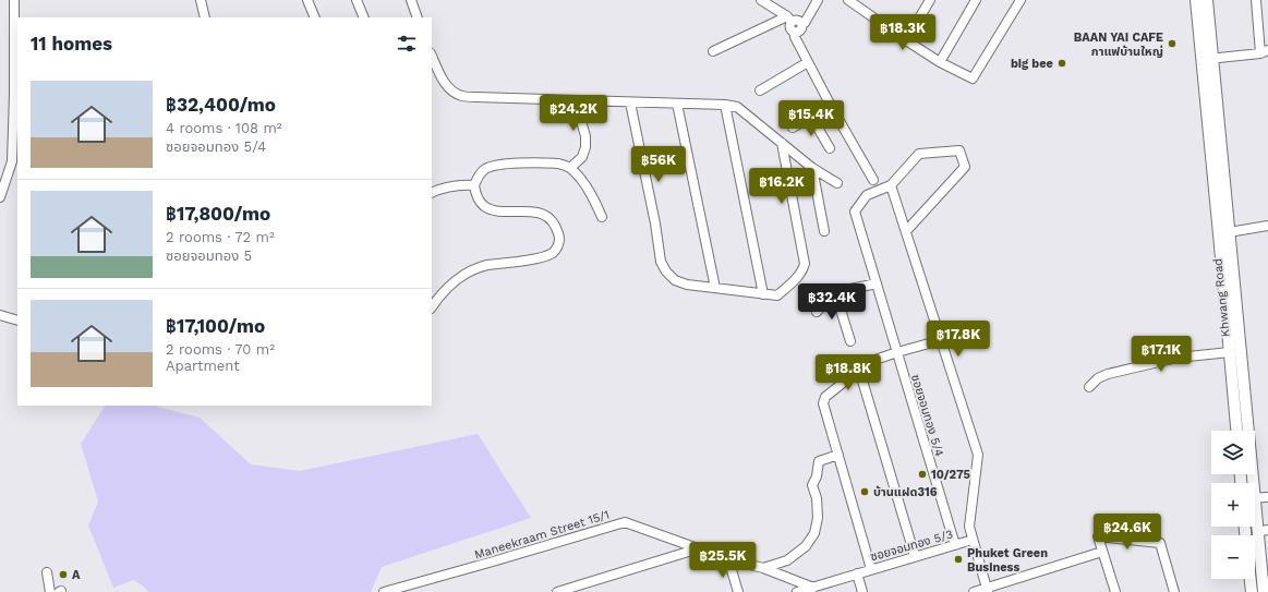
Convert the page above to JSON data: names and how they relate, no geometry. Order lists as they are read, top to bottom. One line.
{"streets":{"main road":["Khwang Road"],"street":["ซอยจอมทอง 5/4","Maneekraam Street 15/1","ซอยจอมทอง 5/3"]},"crossings":[["ซอยจอมทอง 5/4","ซอยจอมทอง 5/3"],["Maneekraam Street 15/1","ซอยจอมทอง 5/3"]],"places":["BAAN YAI CAFE กาแฟบ้านใหญ่","big bee","10/275","บ้านแฝด316","Phuket Green Business","A"],"page":{"price":["฿18.3K","฿24.2K","฿15.4K","฿56K","฿16.2K","฿32.4K","฿17.8K","฿17.1K","฿18.8K","฿24.6K","฿25.5K"],"heading":"11 homes","list":[{"name":"฿32,400/mo","note":"4 rooms · 108 m² · ซอยจอมทอง 5/4"},{"name":"฿17,800/mo","note":"2 rooms · 72 m² · ซอยจอมทอง 5"},{"name":"฿17,100/mo","note":"2 rooms · 70 m² · Apartment"}],"map_buttons":["+","−"]}}
